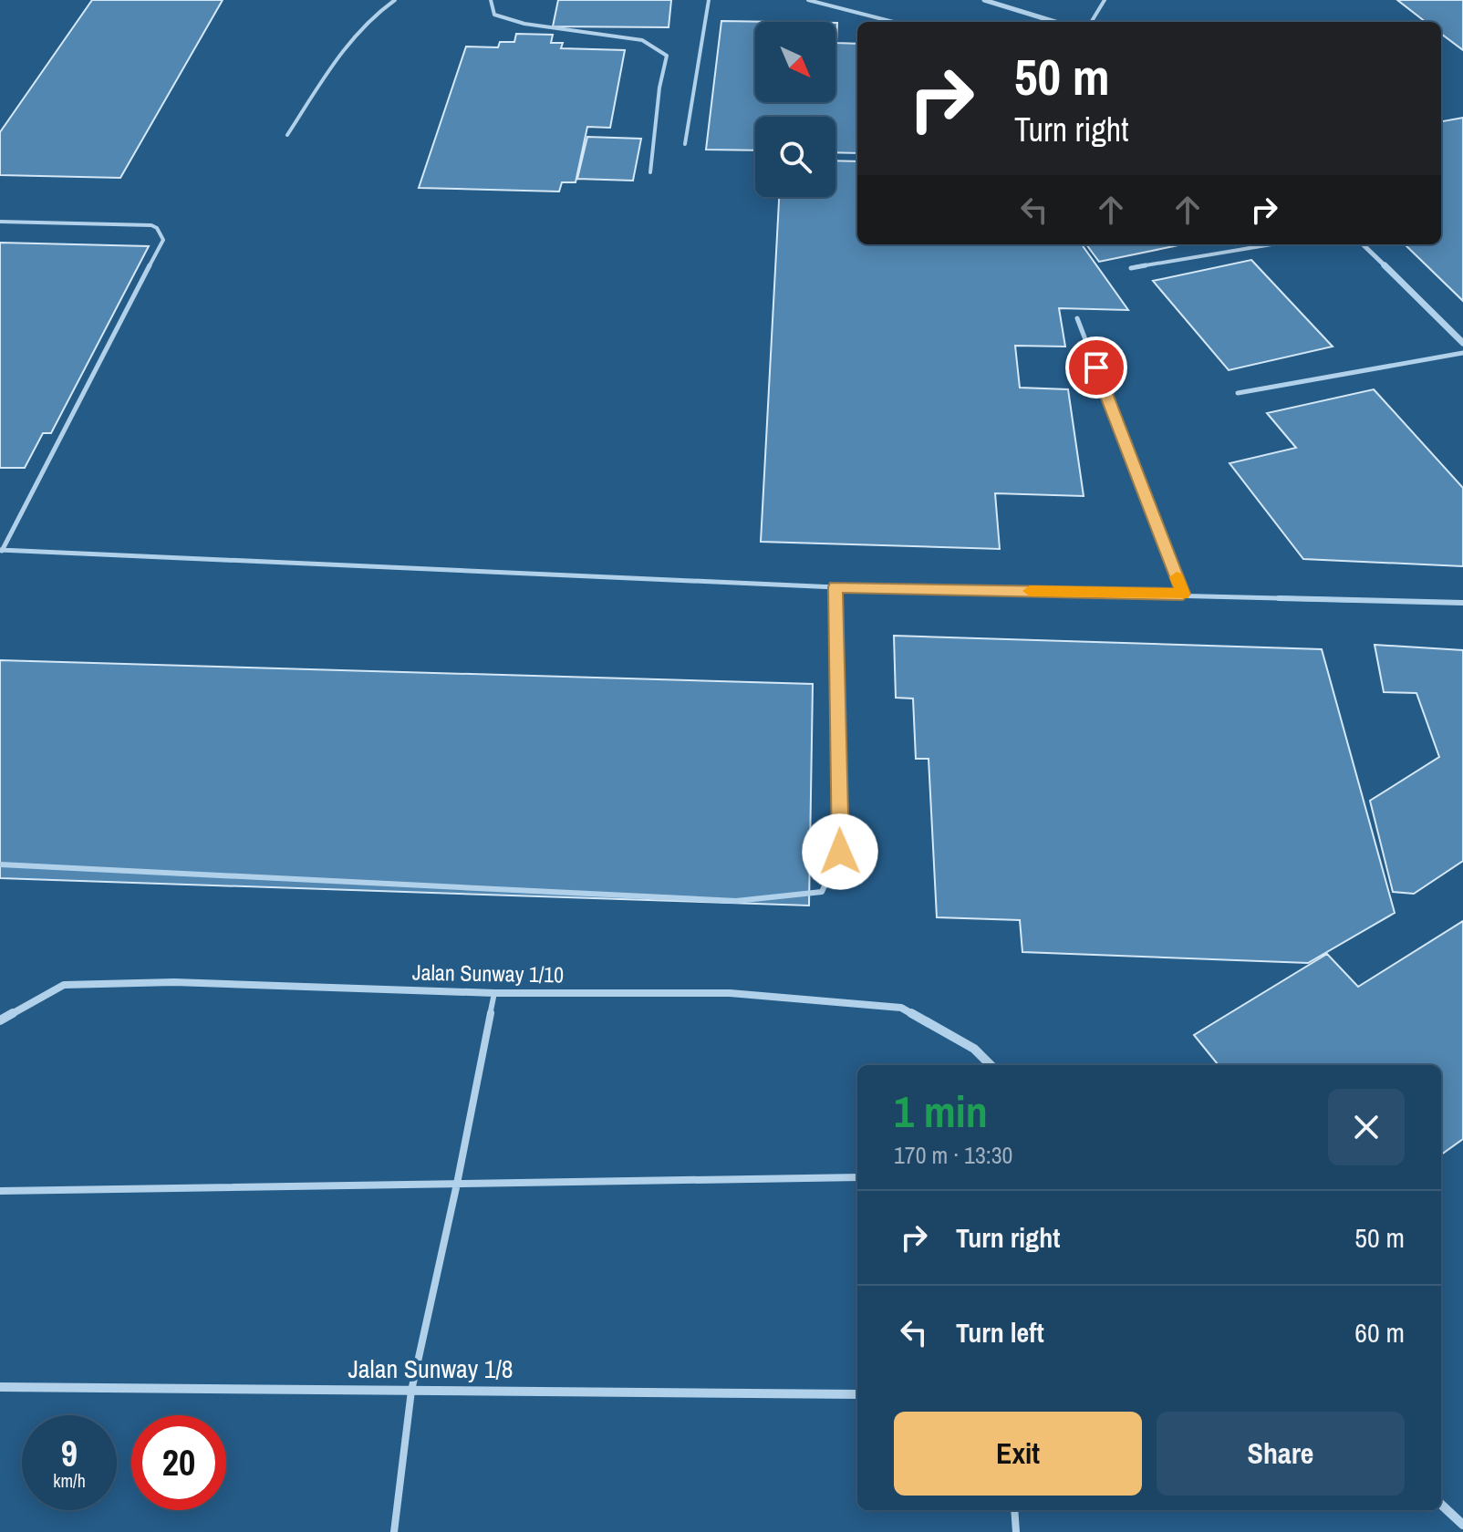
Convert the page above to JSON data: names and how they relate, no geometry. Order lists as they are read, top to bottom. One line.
{"streets":{"street":["Jalan Sunway 1/10","Jalan Sunway 1/8"]},"north":"bottom right","page":{"turn":["50 m","Turn right"],"heading":["1 min","170 m · 13:30"],"list":[{"name":"Turn right","value":"50 m"},{"name":"Turn left","value":"60 m"}],"buttons":["Exit","Share"],"speed":"9 km/h","limit":"20"}}
